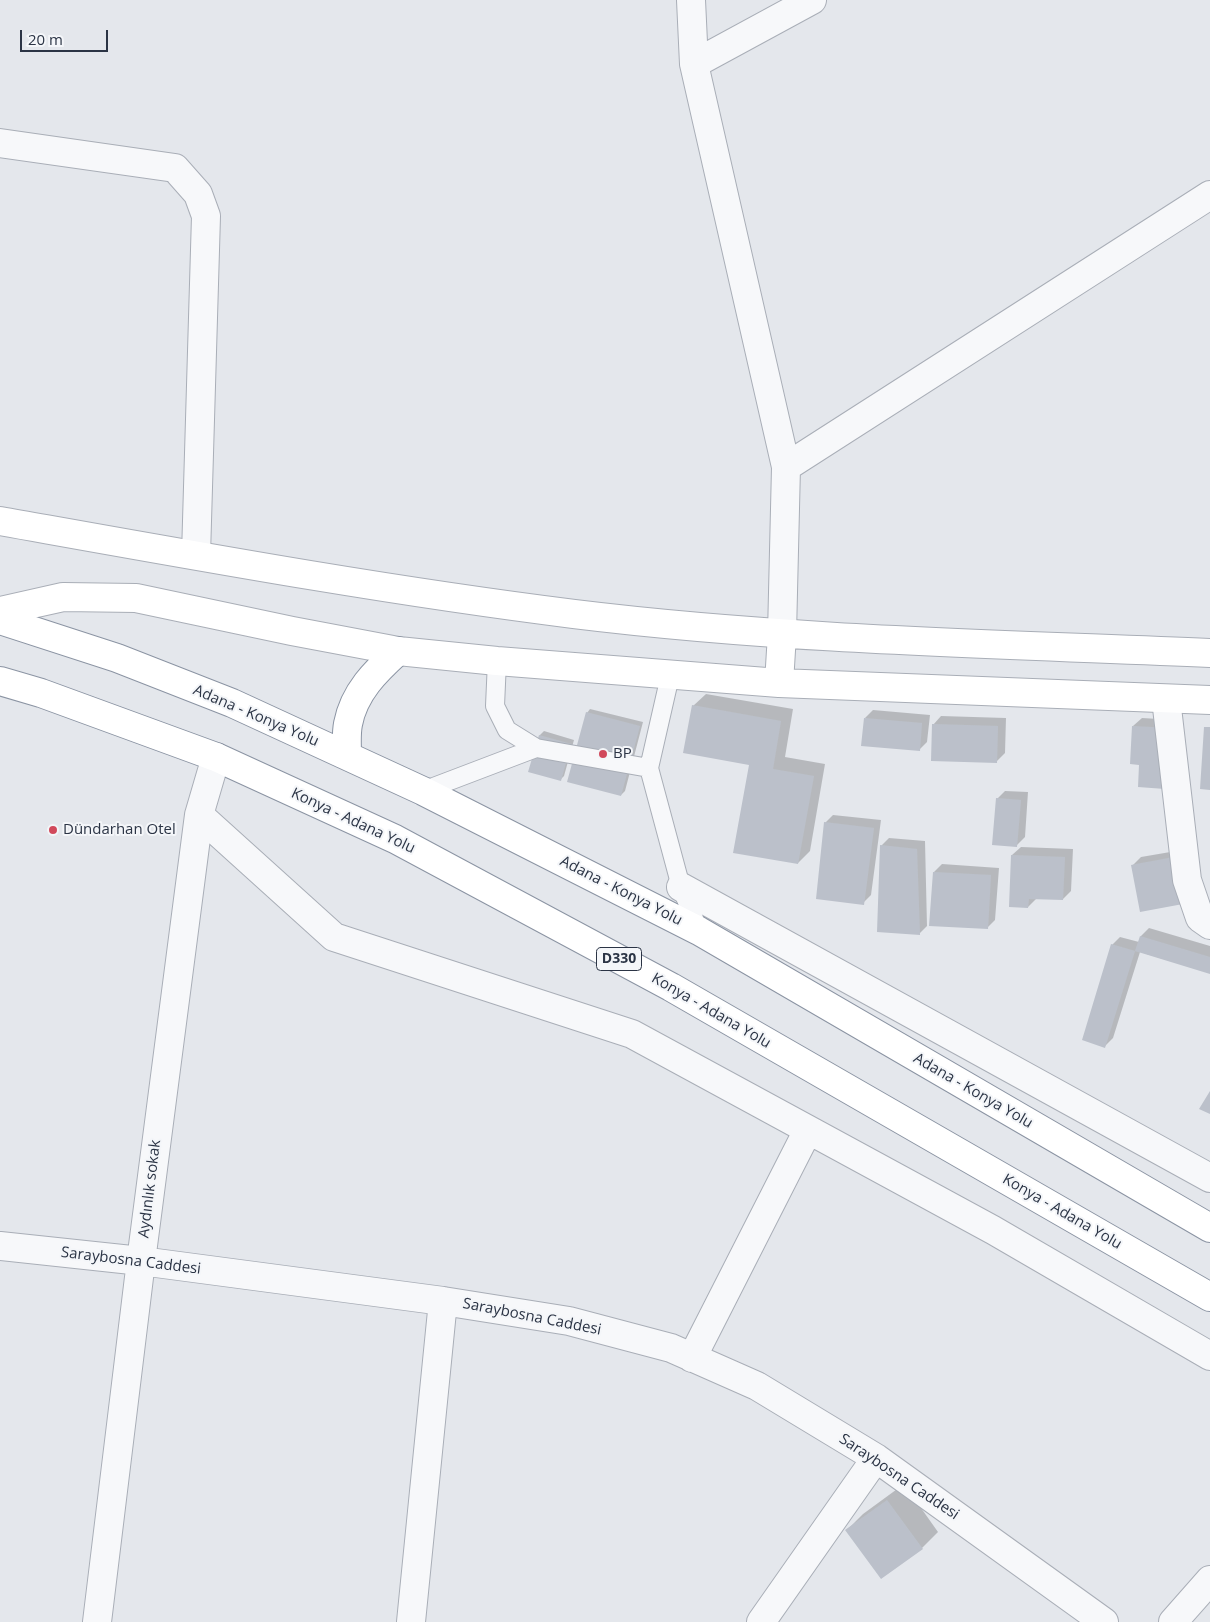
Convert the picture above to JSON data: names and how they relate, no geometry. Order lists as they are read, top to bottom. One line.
{"streets":{"main road":["Adana - Konya Yolu","Konya - Adana Yolu","D330"],"street":["Aydınlık sokak","Saraybosna Caddesi"]},"crossings":[["Konya - Adana Yolu","Aydınlık sokak"],["Aydınlık sokak","Saraybosna Caddesi"]],"places":["BP","Dündarhan Otel"],"scale_bar":"20 m"}
